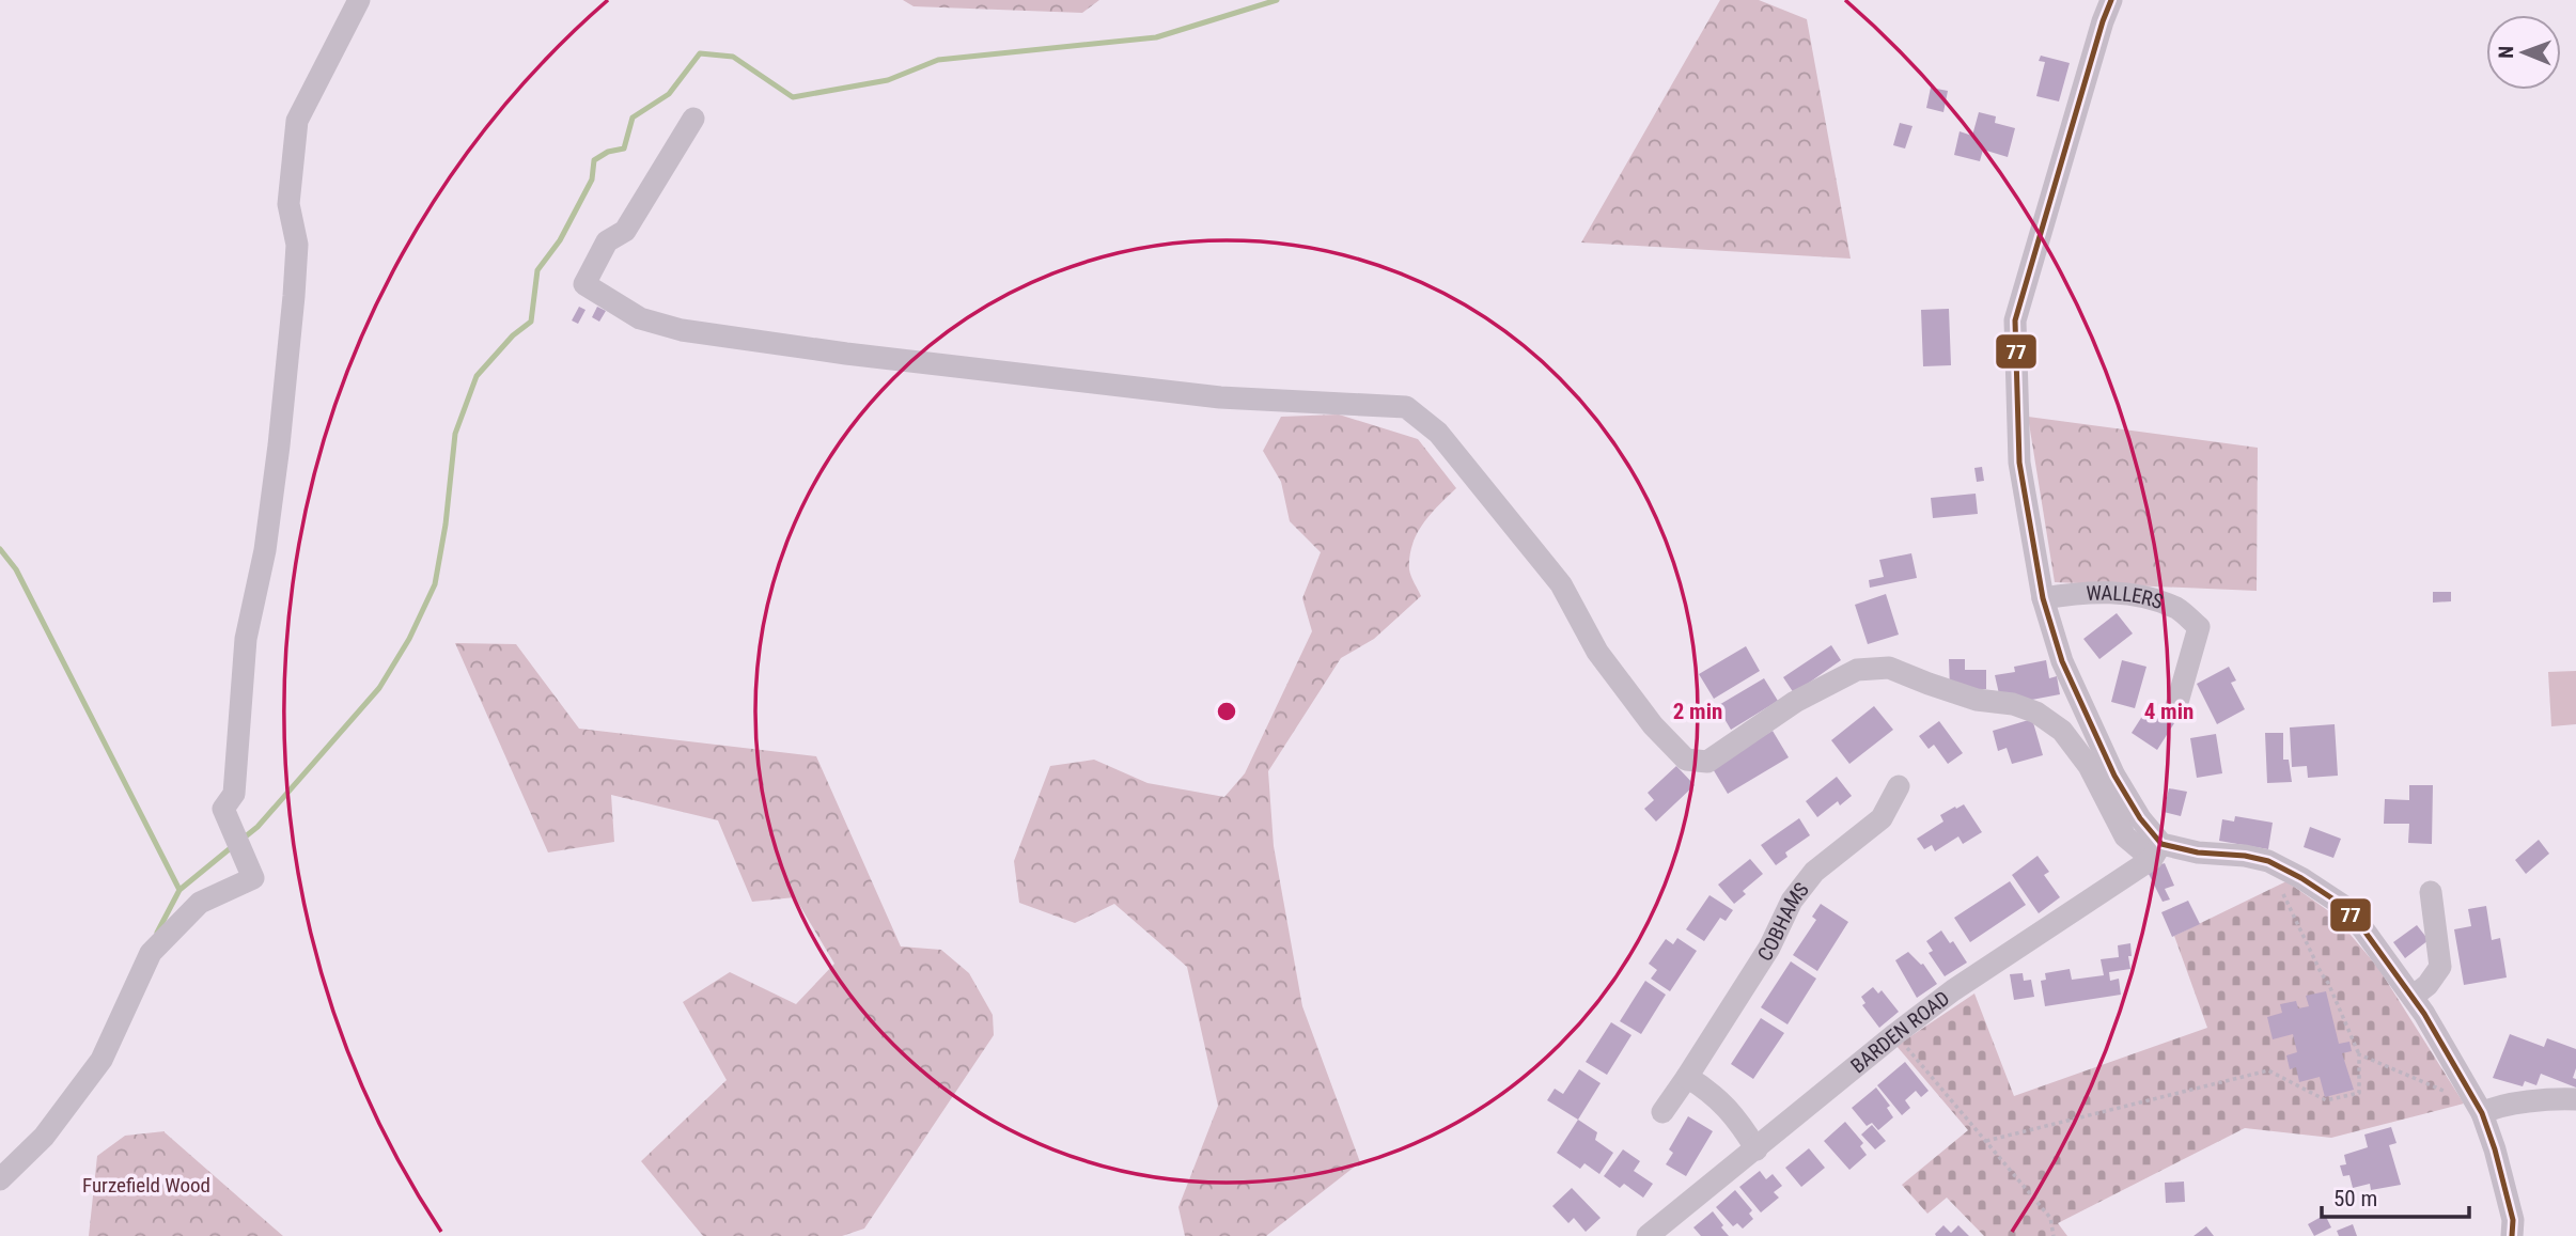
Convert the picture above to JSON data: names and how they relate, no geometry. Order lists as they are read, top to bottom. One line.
{"streets":{"street":["WALLERS","COBHAMS","BARDEN ROAD"]},"parks":["Furzefield Wood"],"lines":["transit line 77"],"scale_bar":"50 m","north":"left","rings":["2 min","4 min"]}
